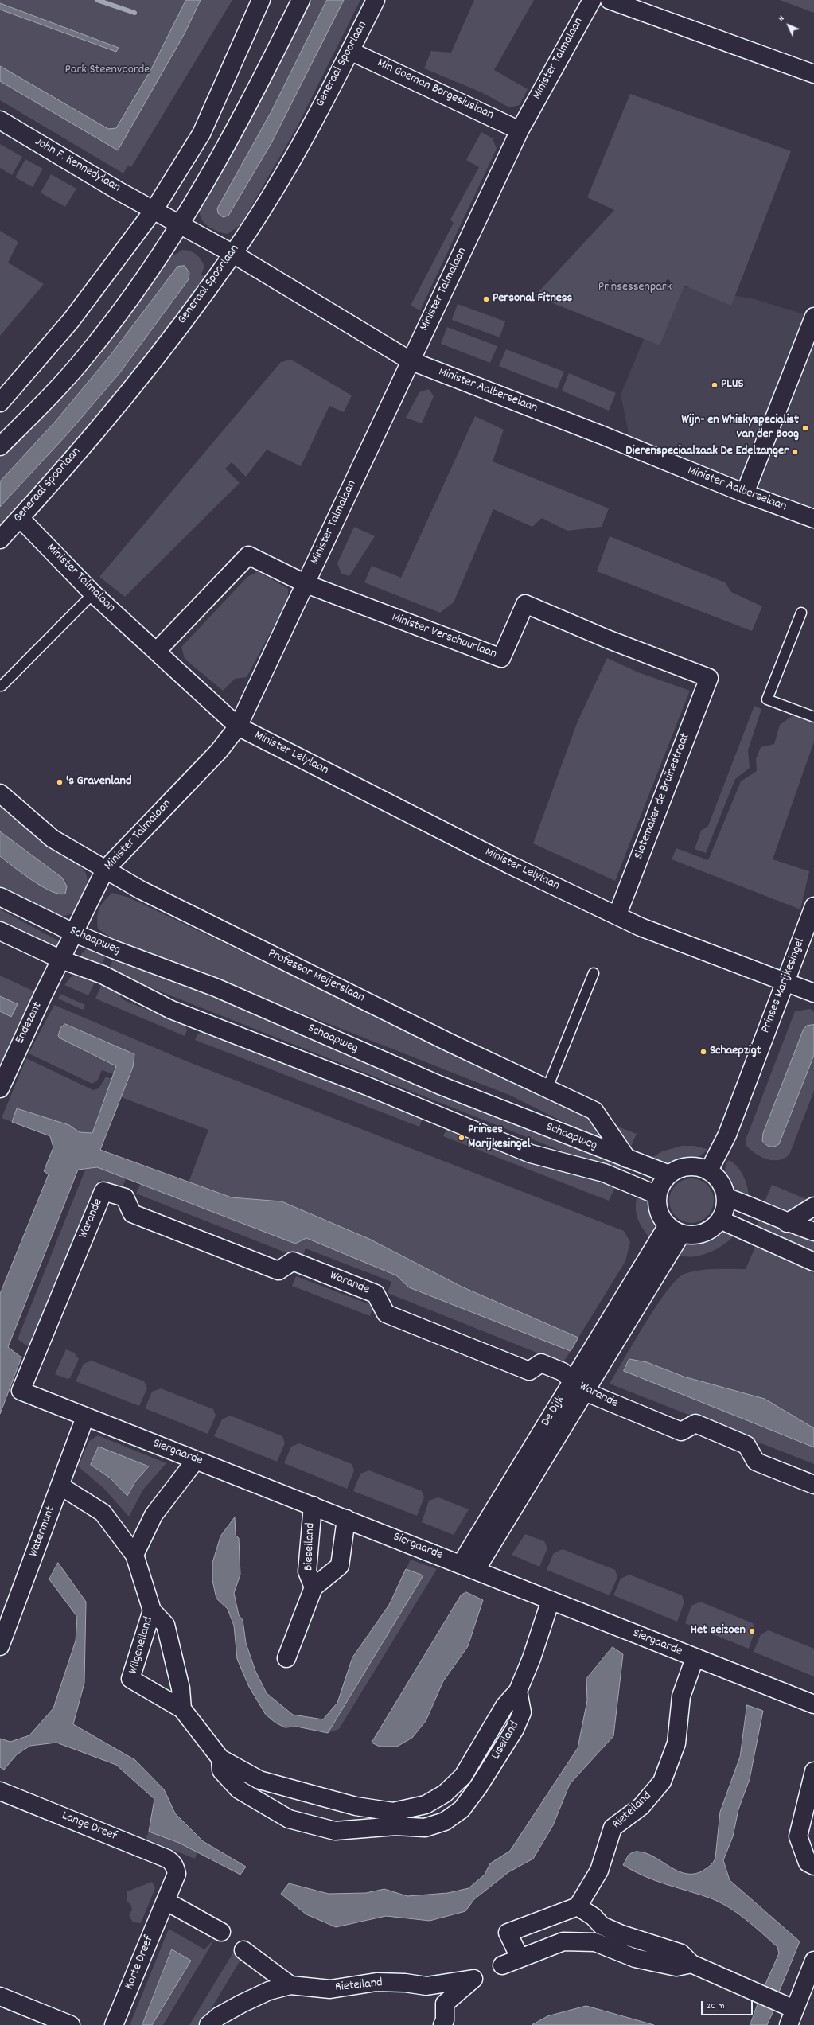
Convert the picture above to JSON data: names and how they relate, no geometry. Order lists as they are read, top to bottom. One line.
{"streets":{"street":["Minister Talmalaan","Generaal Spoorlaan","Min Goeman Borgesiuslaan","John F. Kennedylaan","Minister Aalberselaan","Minister Verschuurlaan","Minister Lelylaan","Slotemaker de Bruïnestraat","Schaapweg","Professor Meijerslaan","Prinses Marijkesingel","Endezant","Warande","De Dijk","Siergaarde","Watermunt","Bieseiland","Wilgeneiland","Liseiland","Rieteiland","Lange Dreef","Korte Dreef"]},"crossings":[["Minister Talmalaan","Generaal Spoorlaan"],["Minister Talmalaan","Min Goeman Borgesiuslaan"],["Minister Talmalaan","Minister Aalberselaan"],["Minister Talmalaan","Minister Verschuurlaan"],["Minister Talmalaan","Minister Lelylaan"],["Minister Talmalaan","Schaapweg"],["Minister Talmalaan","Professor Meijerslaan"],["Minister Talmalaan","Endezant"],["Generaal Spoorlaan","Min Goeman Borgesiuslaan"],["Generaal Spoorlaan","Minister Aalberselaan"],["John F. Kennedylaan","Minister Aalberselaan"],["Minister Verschuurlaan","Slotemaker de Bruïnestraat"],["Minister Lelylaan","Slotemaker de Bruïnestraat"],["Minister Lelylaan","Prinses Marijkesingel"],["Schaapweg","Professor Meijerslaan"],["Schaapweg","Prinses Marijkesingel"],["Schaapweg","Endezant"],["Schaapweg","De Dijk"],["Prinses Marijkesingel","De Dijk"],["Warande","De Dijk"],["Warande","Siergaarde"],["De Dijk","Siergaarde"],["Siergaarde","Watermunt"],["Siergaarde","Bieseiland"],["Siergaarde","Liseiland"],["Siergaarde","Rieteiland"],["Watermunt","Wilgeneiland"],["Wilgeneiland","Liseiland"],["Lange Dreef","Korte Dreef"]],"parks":["Park Steenvoorde","Prinsessenpark"],"places":["Personal Fitness","PLUS","Wijn- en Whiskyspecialist van der Boog","Dierenspeciaalzaak De Edelzanger","'s Gravenland","Schaepzigt","Prinses Marijkesingel","Het seizoen"],"scale_bar":"20 m","north":"top left"}
